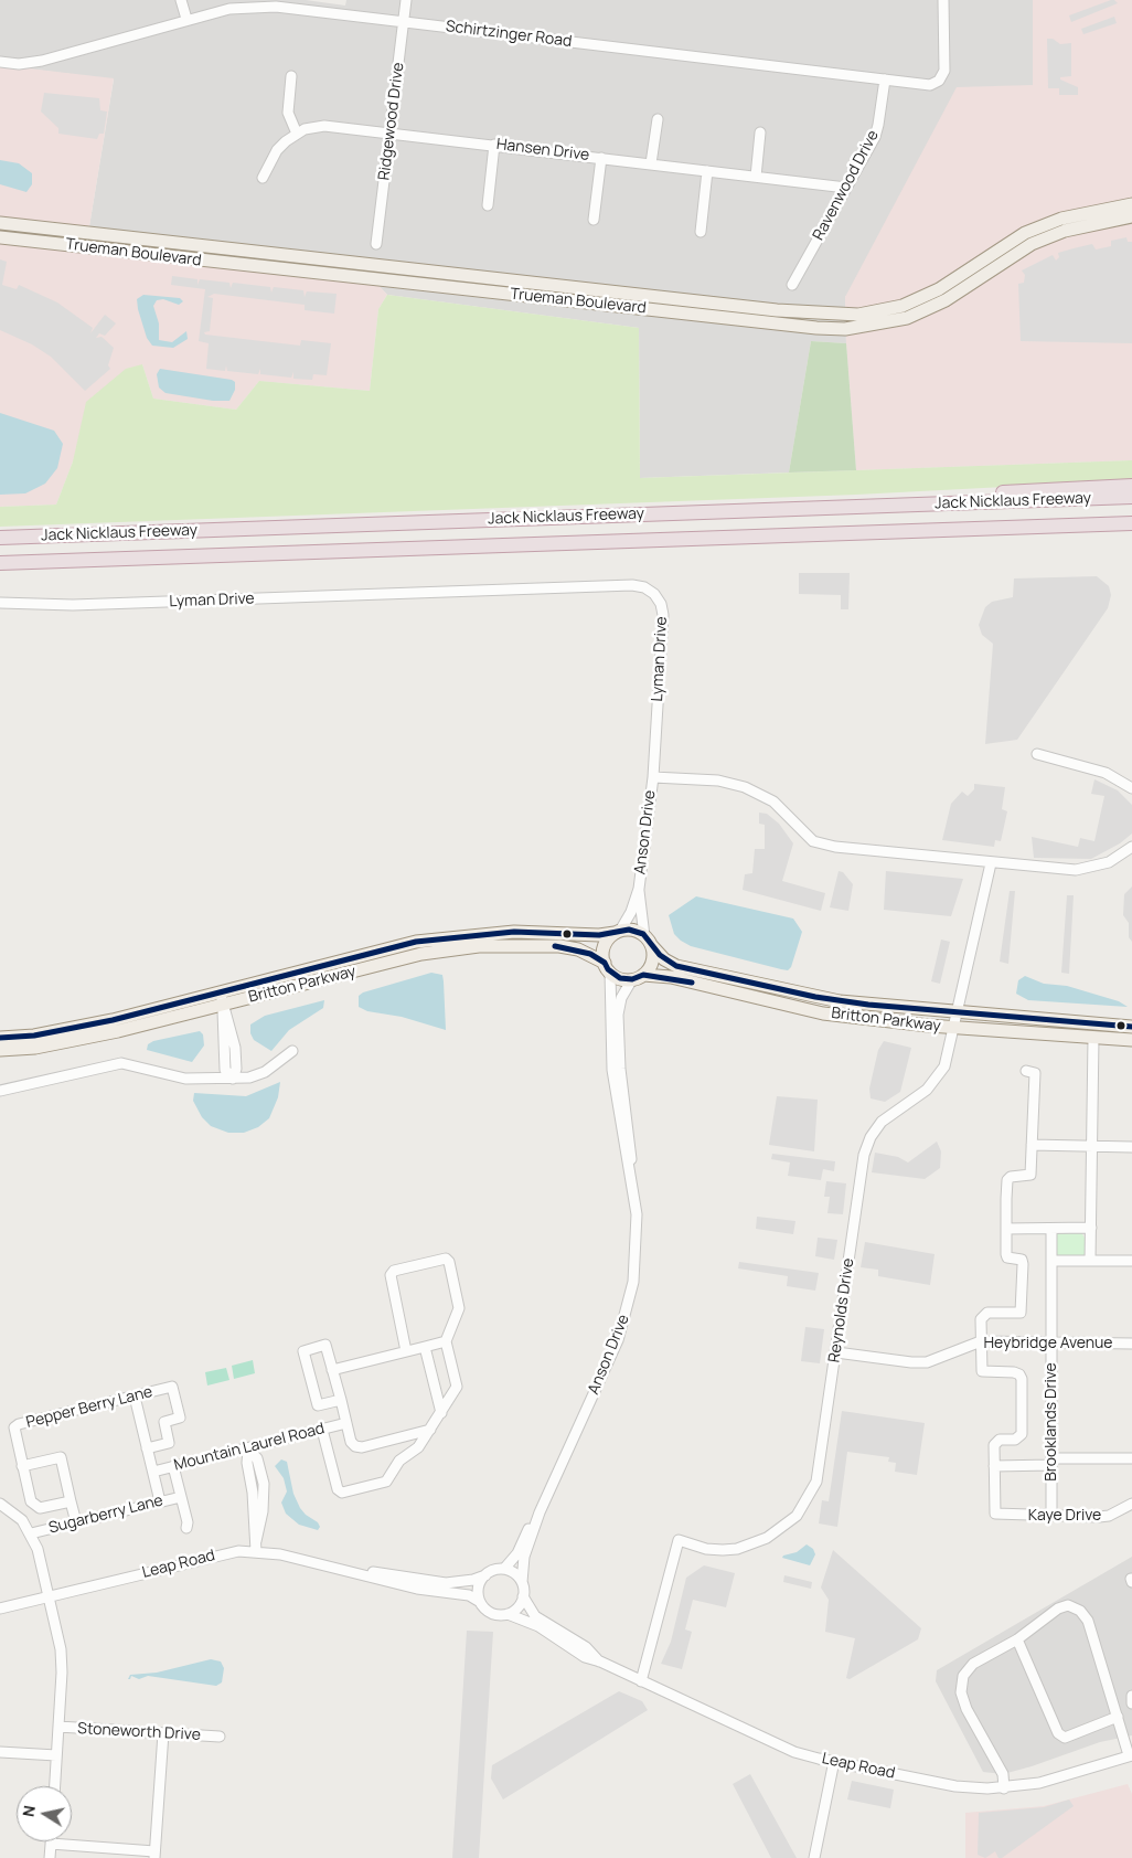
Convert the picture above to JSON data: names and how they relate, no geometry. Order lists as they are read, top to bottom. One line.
{"streets":{"highway":["Jack Nicklaus Freeway"],"main road":["Trueman Boulevard","Britton Parkway"],"street":["Schirtzinger Road","Ridgewood Drive","Hansen Drive","Ravenwood Drive","Lyman Drive","Anson Drive","Reynolds Drive","Heybridge Avenue","Pepper Berry Lane","Brooklands Drive","Mountain Laurel Road","Sugarberry Lane","Kaye Drive","Leap Road","Stoneworth Drive"]},"crossings":[["Schirtzinger Road","Ridgewood Drive"],["Schirtzinger Road","Ravenwood Drive"],["Ridgewood Drive","Hansen Drive"],["Hansen Drive","Ravenwood Drive"],["Lyman Drive","Anson Drive"],["Anson Drive","Britton Parkway"],["Anson Drive","Leap Road"],["Britton Parkway","Reynolds Drive"],["Reynolds Drive","Heybridge Avenue"],["Reynolds Drive","Leap Road"],["Heybridge Avenue","Brooklands Drive"],["Brooklands Drive","Kaye Drive"]],"north":"left"}
